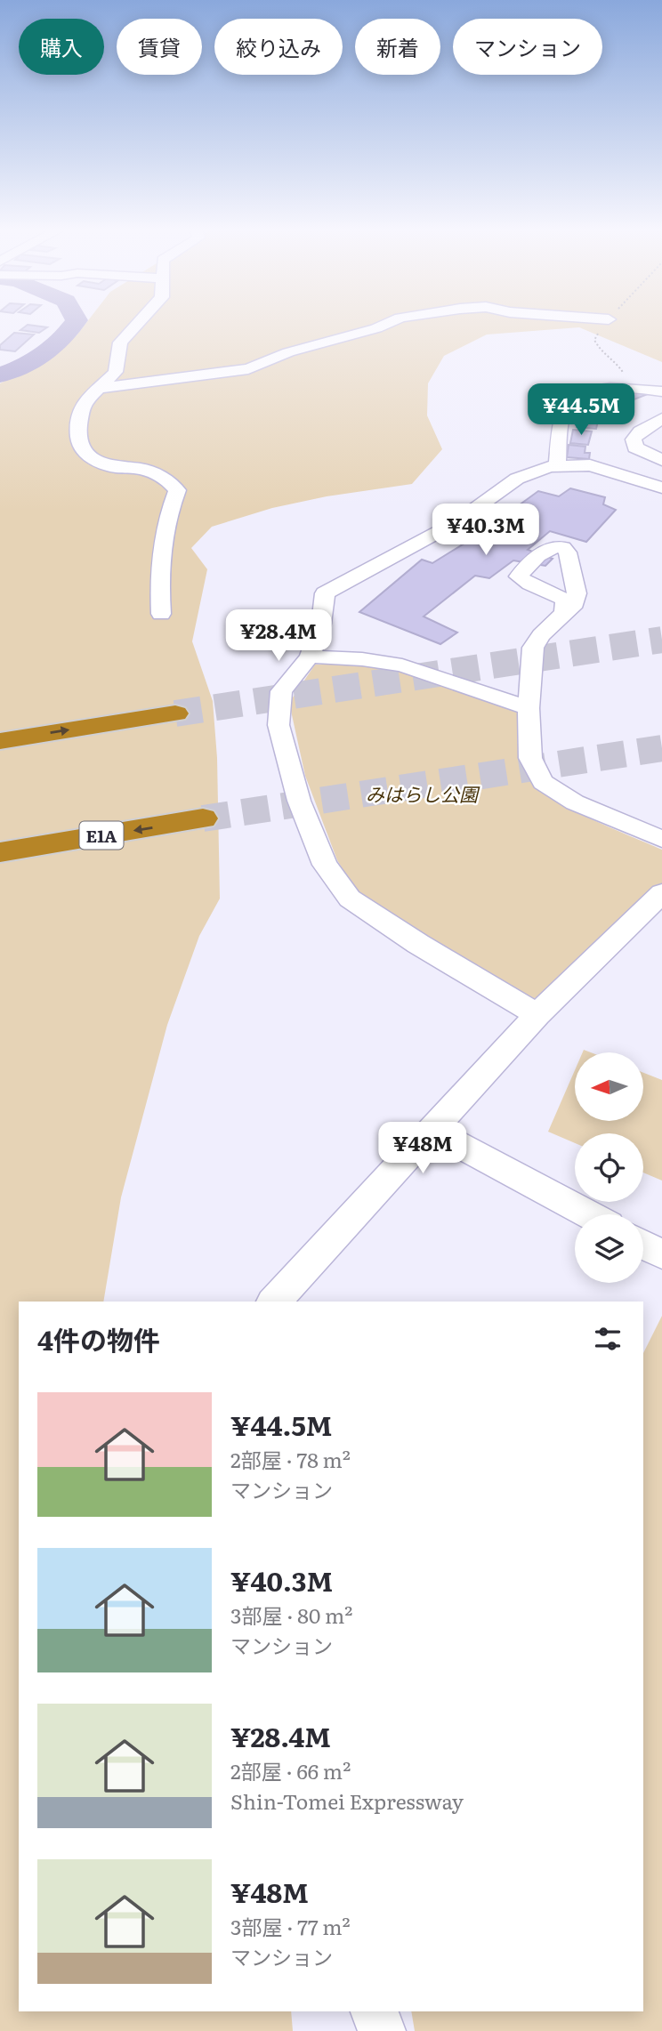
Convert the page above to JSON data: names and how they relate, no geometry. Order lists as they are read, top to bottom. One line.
{"streets":{"highway":["E1A"]},"parks":["みはらし公園"],"north":"left","page":{"chip":["購入","賃貸","絞り込み","新着","マンション"],"price":["¥44.5M","¥40.3M","¥28.4M","¥48M"],"heading":"4件の物件","list":[{"name":"¥44.5M","note":"2部屋 · 78 m² · マンション"},{"name":"¥40.3M","note":"3部屋 · 80 m² · マンション"},{"name":"¥28.4M","note":"2部屋 · 66 m² · Shin-Tomei Expressway"},{"name":"¥48M","note":"3部屋 · 77 m² · マンション"}]}}
